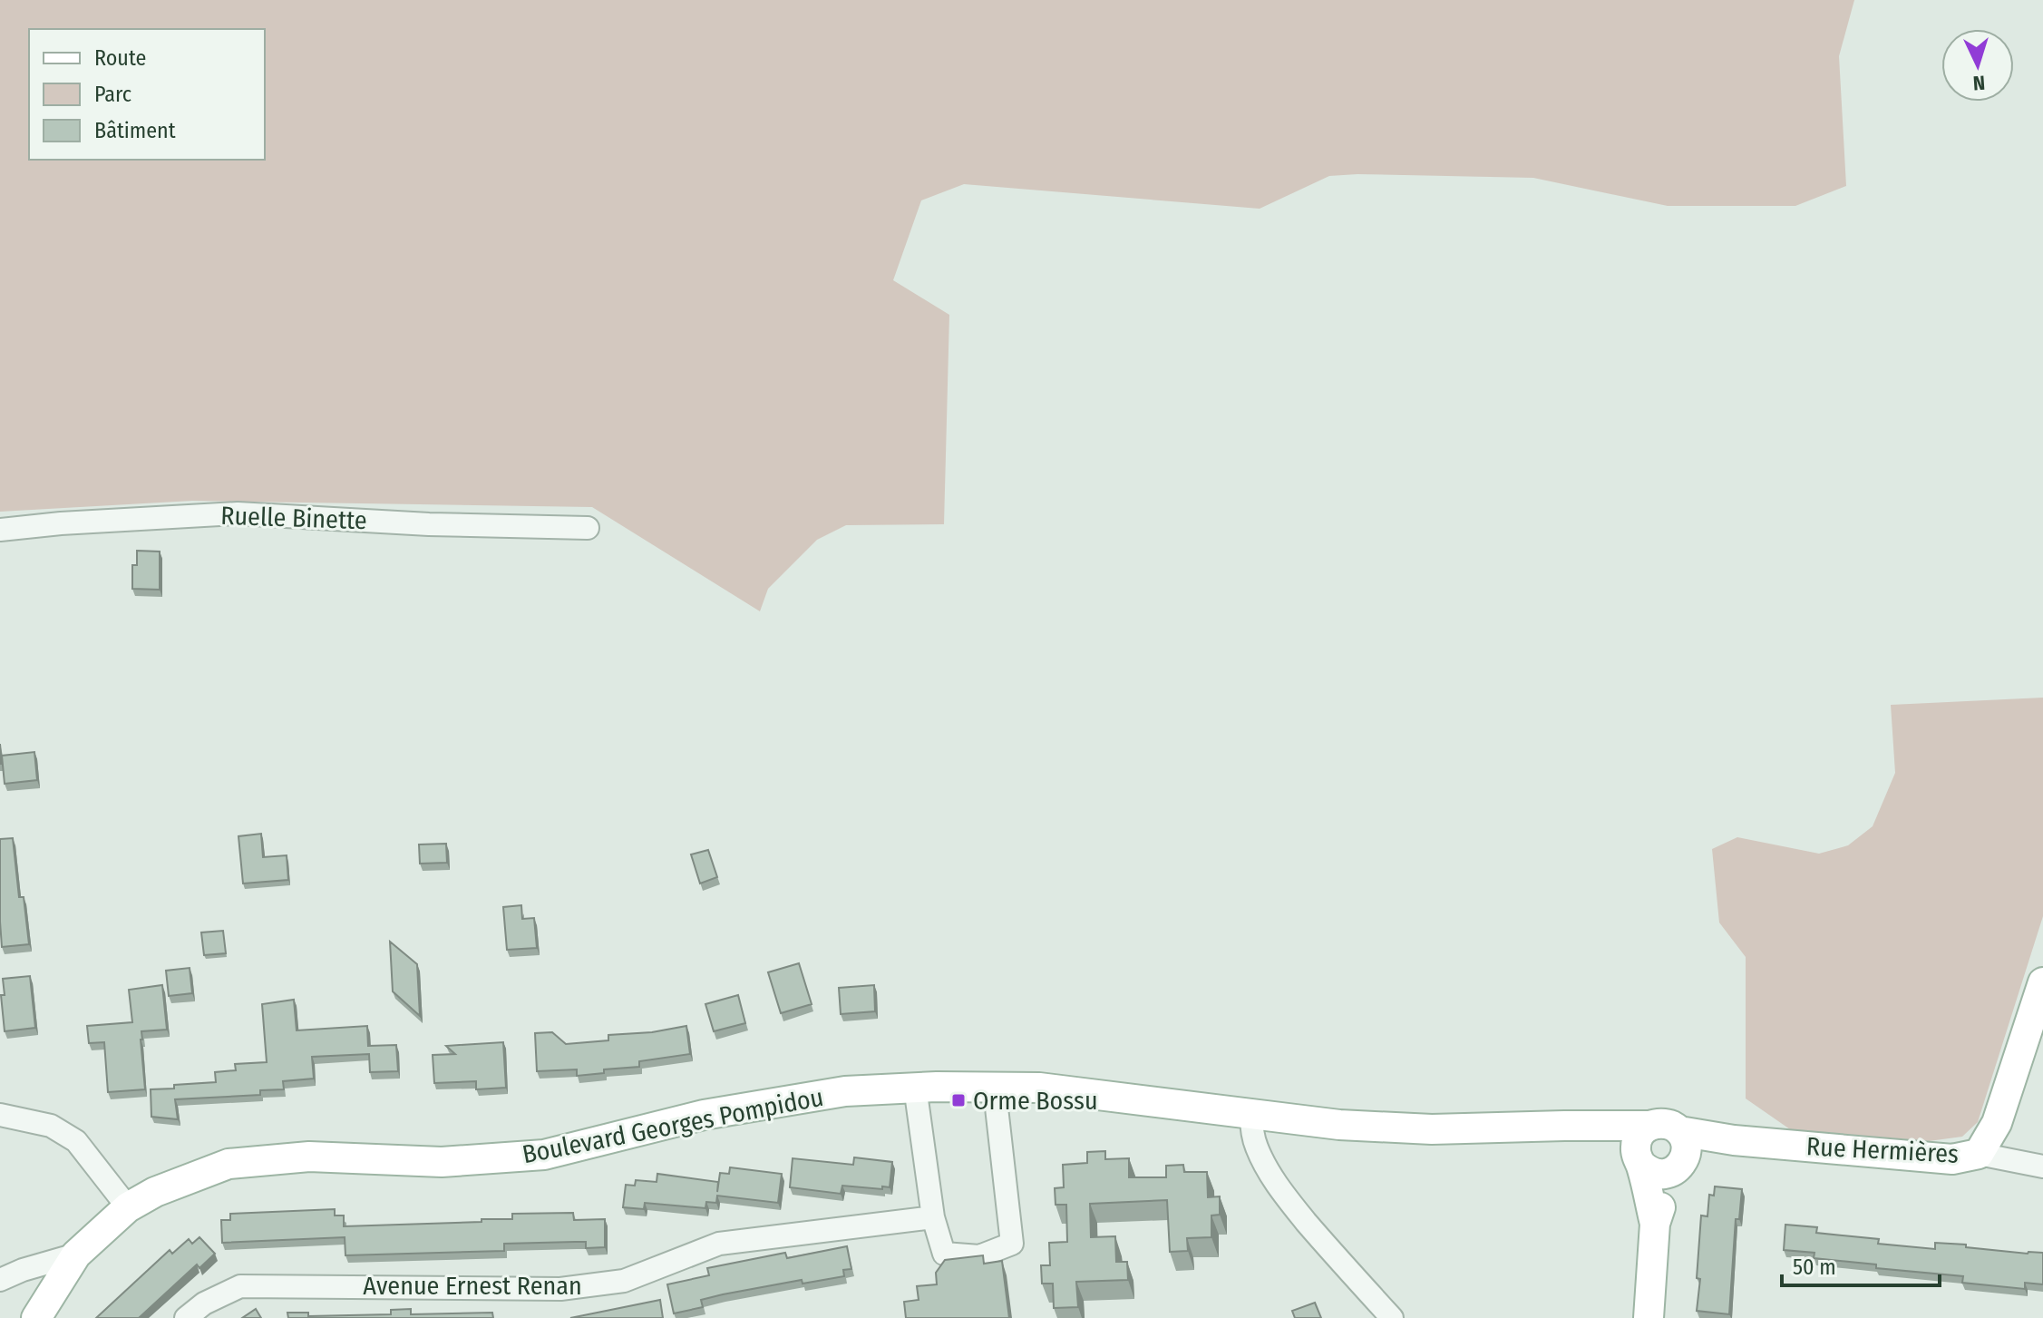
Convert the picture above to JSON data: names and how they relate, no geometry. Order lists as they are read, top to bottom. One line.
{"streets":{"main road":["Boulevard Georges Pompidou","Rue Hermières"],"street":["Ruelle Binette","Avenue Ernest Renan"]},"crossings":[["Boulevard Georges Pompidou","Rue Hermières"]],"places":{"transit":["Orme Bossu"]},"legend":["Route","Parc","Bâtiment"],"scale_bar":"50 m","north":"bottom"}
